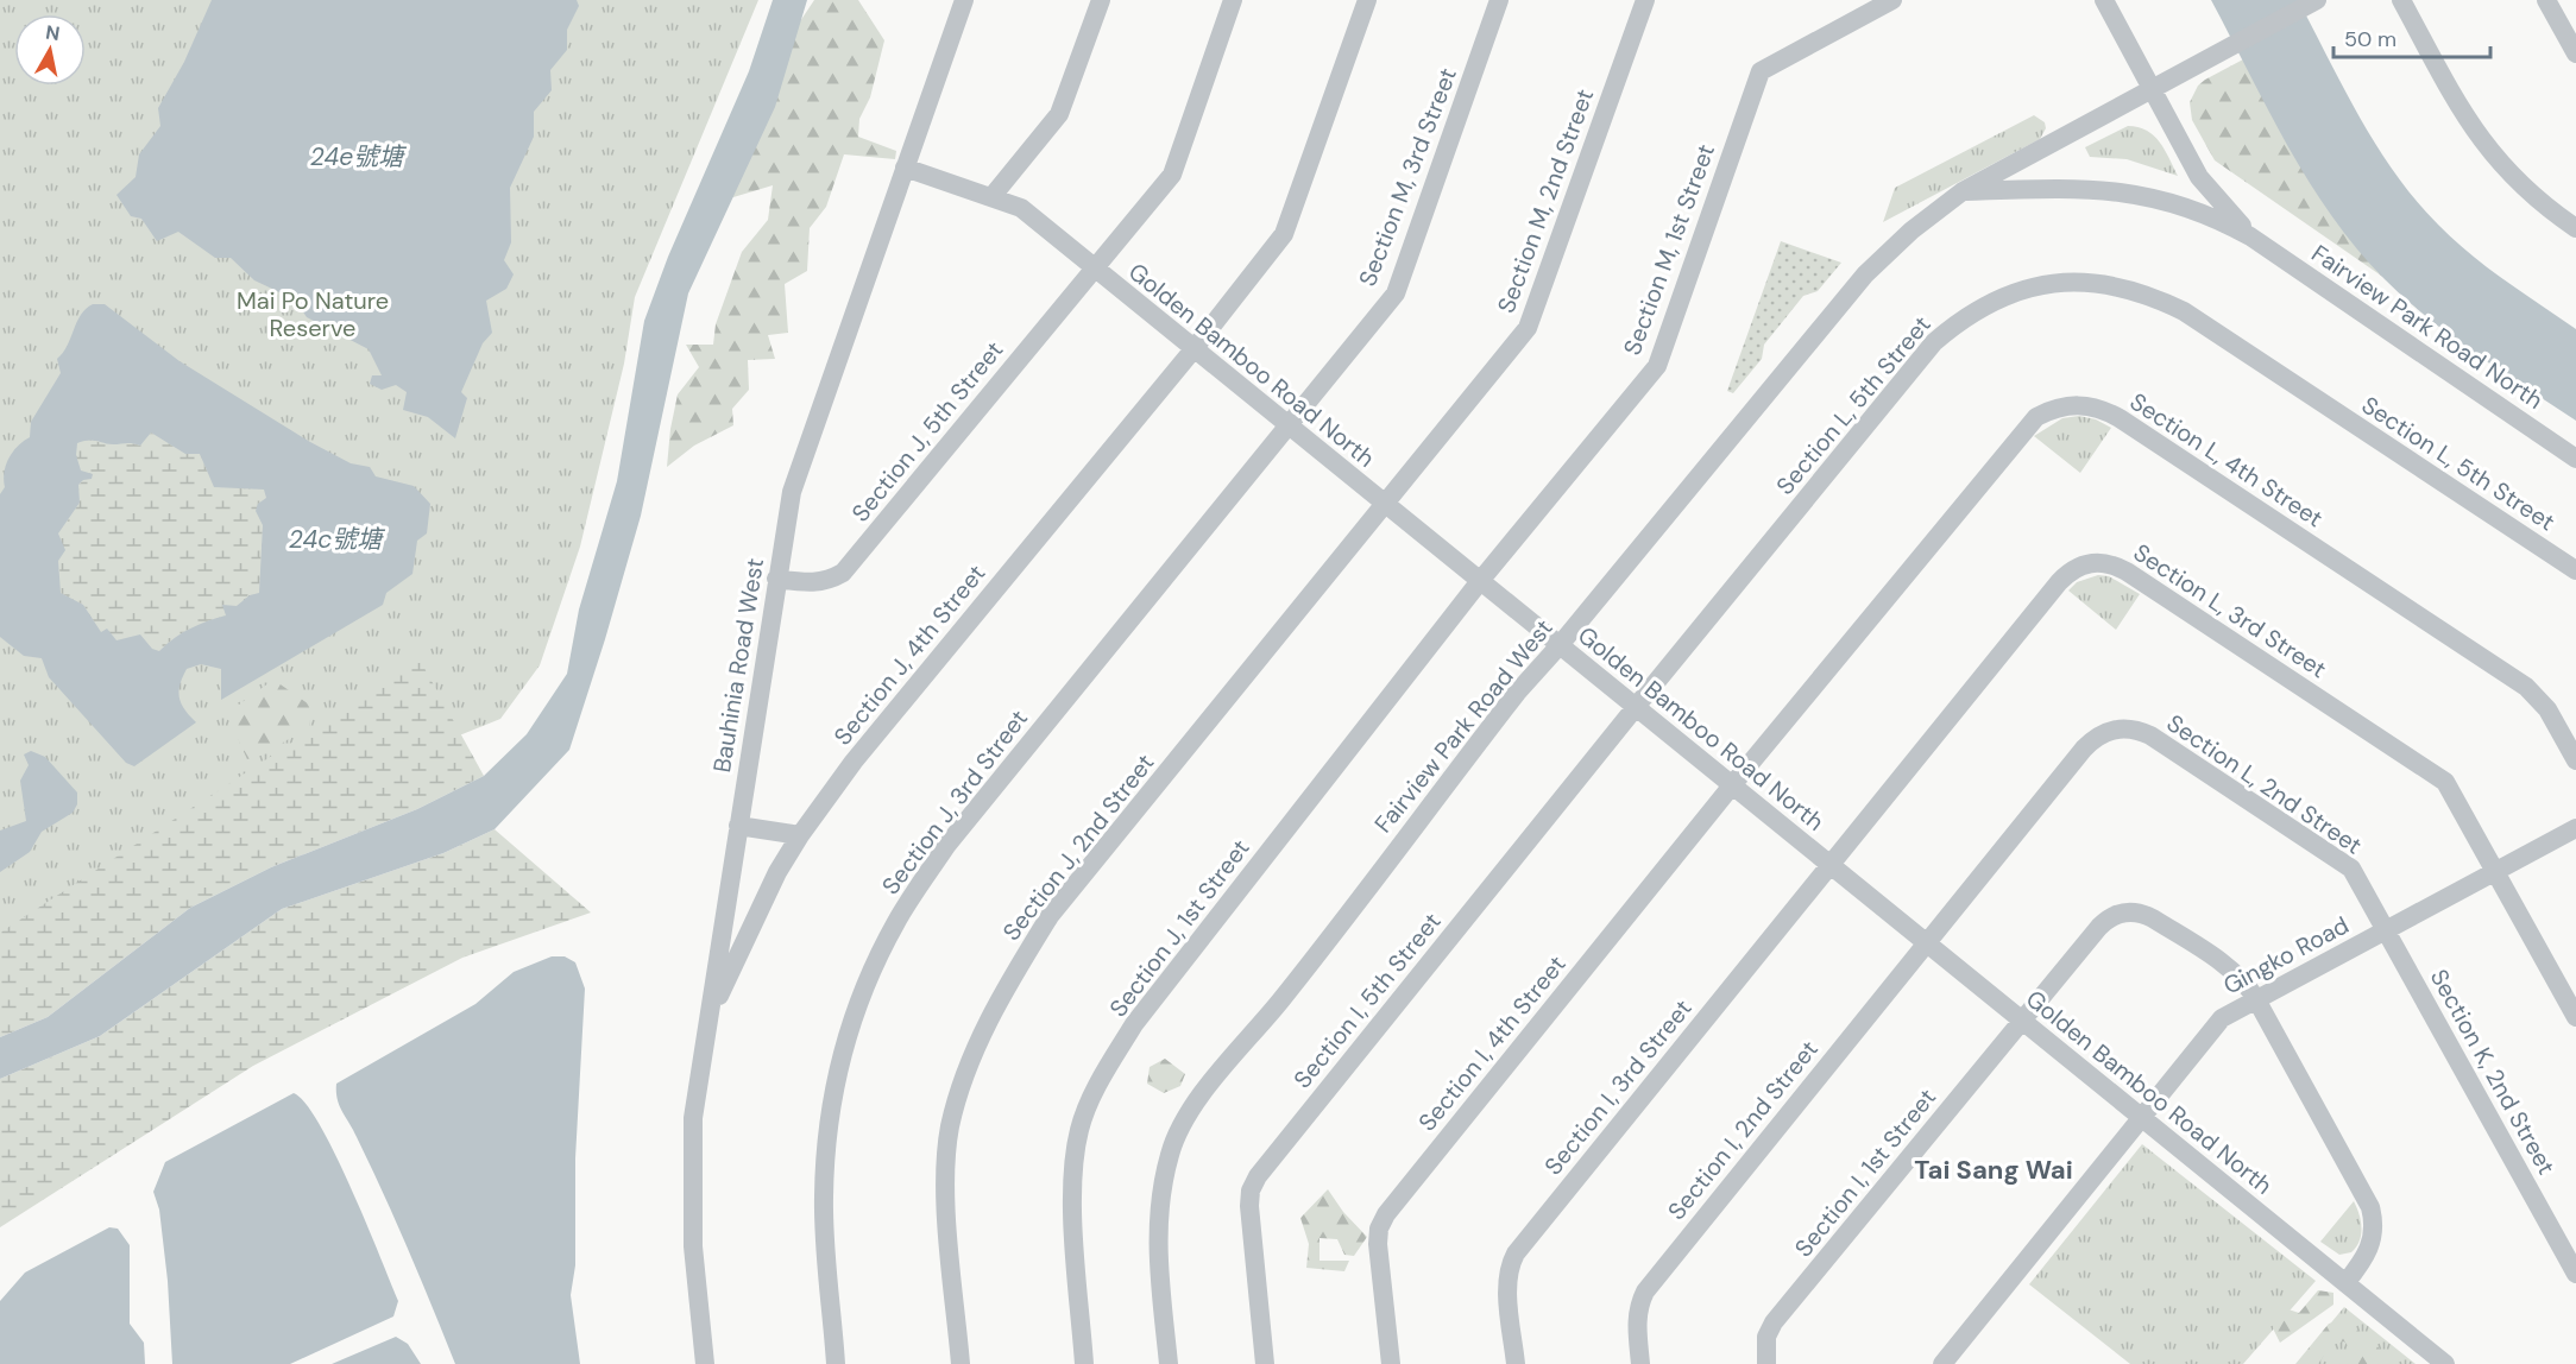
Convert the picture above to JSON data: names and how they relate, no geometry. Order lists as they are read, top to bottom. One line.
{"streets":{"street":["Section M, 3rd Street","Section M, 2nd Street","Section M, 1st Street","Fairview Park Road North","Golden Bamboo Road North","Section L, 5th Street","Section J, 5th Street","Section L, 4th Street","Section L, 3rd Street","Section J, 4th Street","Bauhinia Road West","Fairview Park Road West","Section L, 2nd Street","Section J, 3rd Street","Section J, 2nd Street","Section J, 1st Street","Gingko Road","Section I, 5th Street","Section I, 4th Street","Section K, 2nd Street","Section I, 3rd Street","Section I, 2nd Street","Section I, 1st Street"]},"crossings":[["Section M, 3rd Street","Golden Bamboo Road North"],["Section M, 3rd Street","Section J, 3rd Street"],["Section M, 2nd Street","Golden Bamboo Road North"],["Section M, 2nd Street","Section J, 2nd Street"],["Section M, 1st Street","Golden Bamboo Road North"],["Section M, 1st Street","Section J, 1st Street"],["Golden Bamboo Road North","Section L, 5th Street"],["Golden Bamboo Road North","Section J, 5th Street"],["Golden Bamboo Road North","Section L, 4th Street"],["Golden Bamboo Road North","Section L, 3rd Street"],["Golden Bamboo Road North","Section J, 4th Street"],["Golden Bamboo Road North","Bauhinia Road West"],["Golden Bamboo Road North","Fairview Park Road West"],["Golden Bamboo Road North","Section L, 2nd Street"],["Golden Bamboo Road North","Section J, 3rd Street"],["Golden Bamboo Road North","Section J, 2nd Street"],["Golden Bamboo Road North","Section J, 1st Street"],["Golden Bamboo Road North","Gingko Road"],["Golden Bamboo Road North","Section I, 5th Street"],["Golden Bamboo Road North","Section I, 4th Street"],["Golden Bamboo Road North","Section I, 3rd Street"],["Golden Bamboo Road North","Section I, 2nd Street"],["Golden Bamboo Road North","Section I, 1st Street"],["Section L, 5th Street","Section I, 5th Street"],["Section J, 5th Street","Bauhinia Road West"],["Section L, 4th Street","Section I, 4th Street"],["Section L, 3rd Street","Gingko Road"],["Section L, 3rd Street","Section I, 3rd Street"],["Section J, 4th Street","Bauhinia Road West"],["Section L, 2nd Street","Gingko Road"],["Section L, 2nd Street","Section K, 2nd Street"],["Section L, 2nd Street","Section I, 2nd Street"],["Gingko Road","Section K, 2nd Street"],["Gingko Road","Section I, 1st Street"]],"districts":["Tai Sang Wai"],"water":["24e號塘","24c號塘"],"parks":["Mai Po Nature Reserve"],"scale_bar":"50 m","north":"top"}
